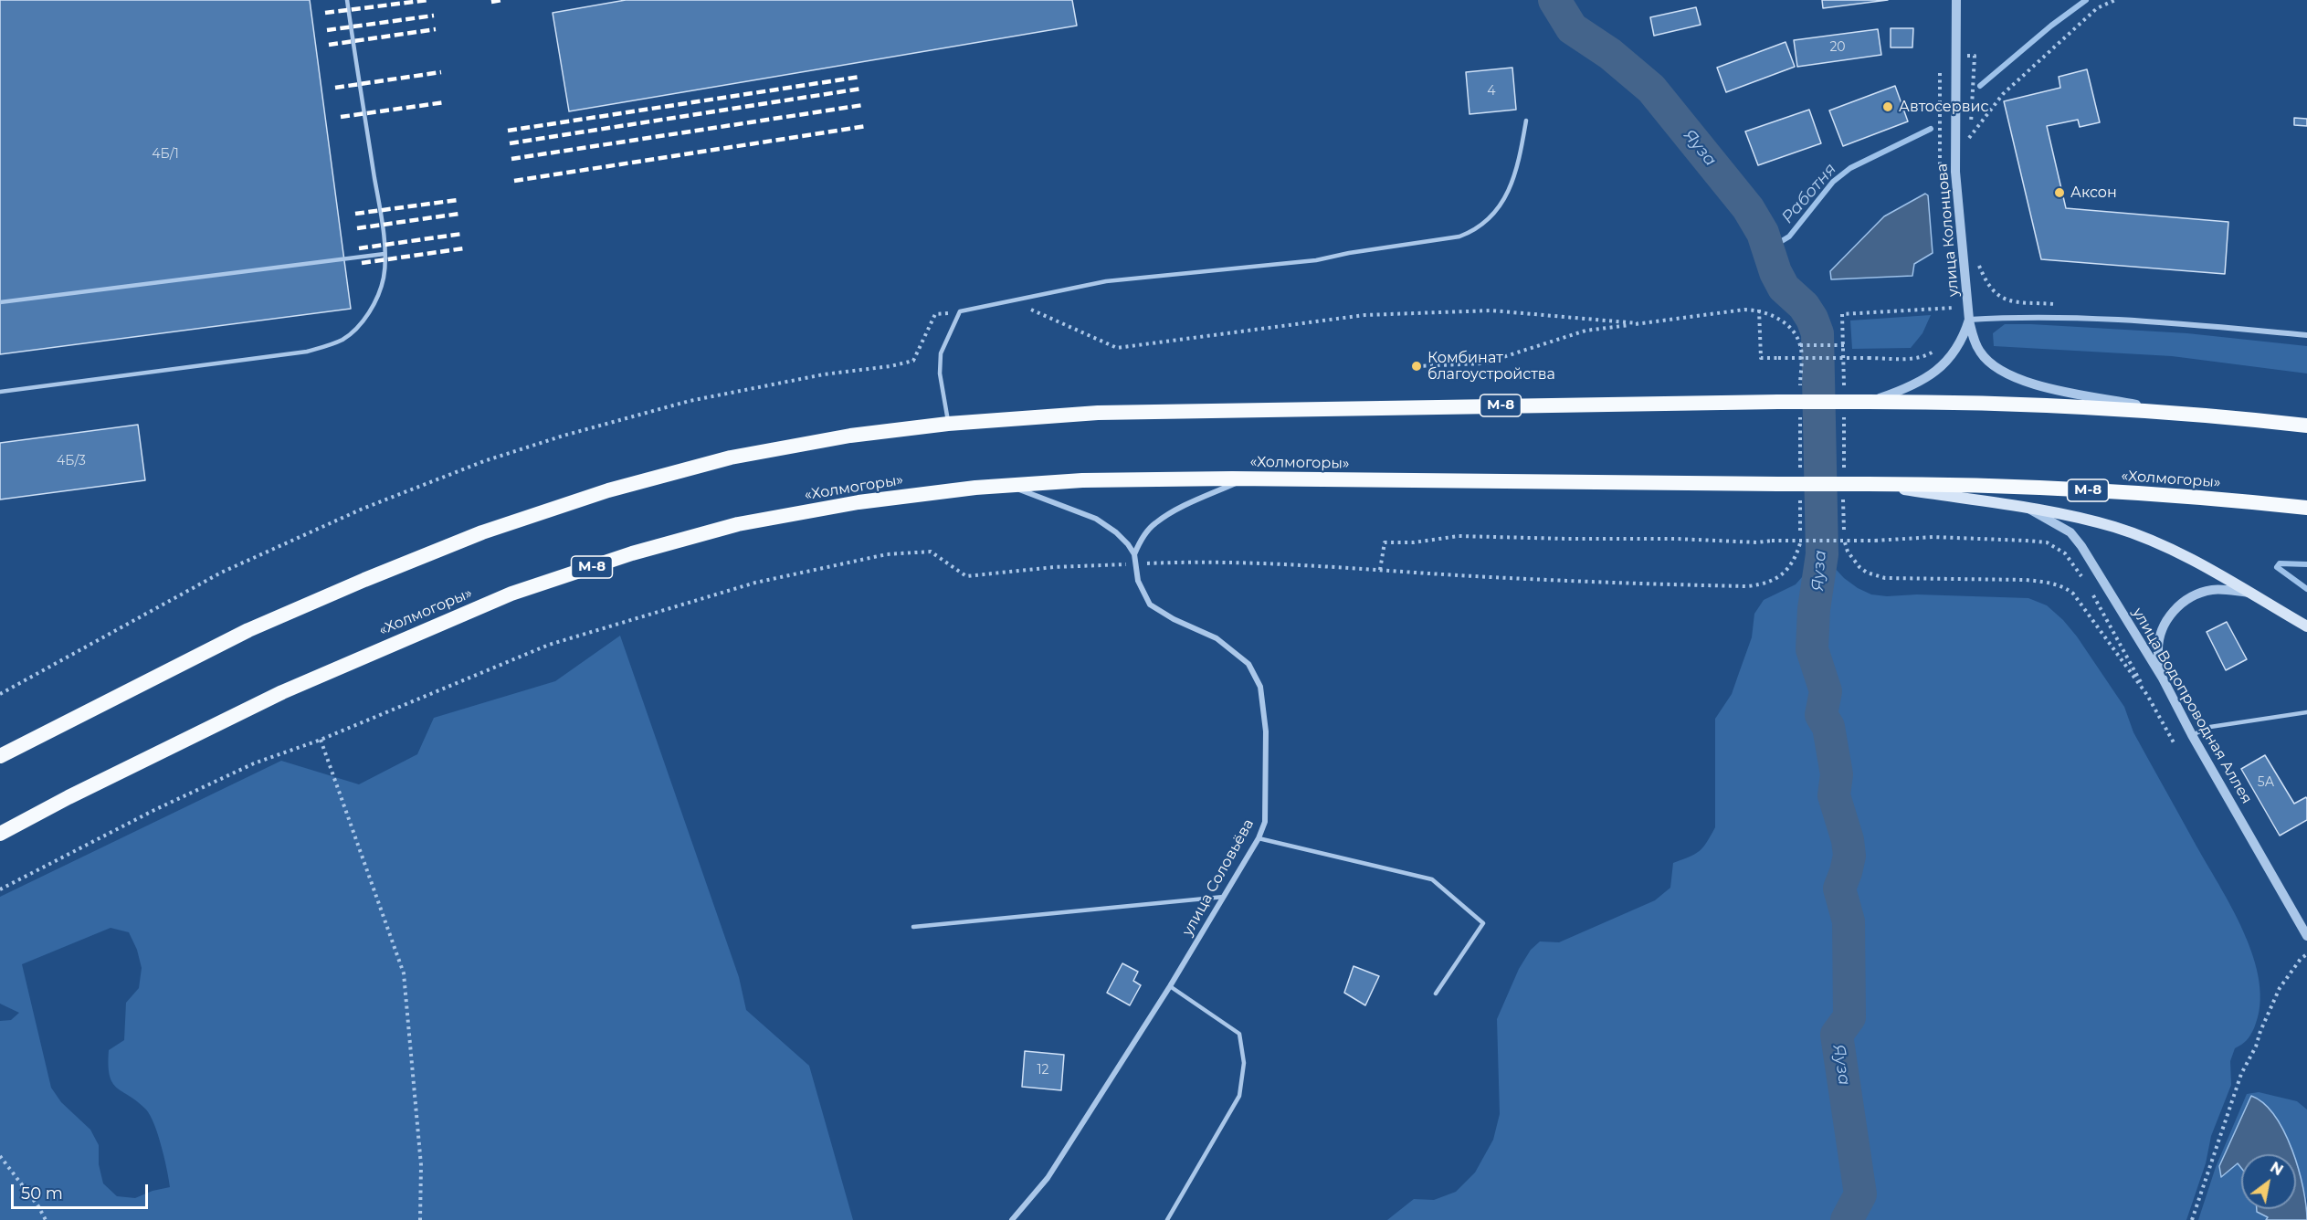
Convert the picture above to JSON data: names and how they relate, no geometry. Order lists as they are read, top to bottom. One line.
{"streets":{"highway":["М-8","«Холмогоры»"],"street":["улица Колонцова","улица Водопроводная Аллея","улица Соловьёва"]},"crossings":[["улица Колонцова","М-8"]],"water":["Яуза","Работня"],"places":["Автосервис","Аксон","Комбинат благоустройства"],"house_numbers":["20","4","4Б/1","4Б/3","5А","12"],"scale_bar":"50 m","north":"top right"}
